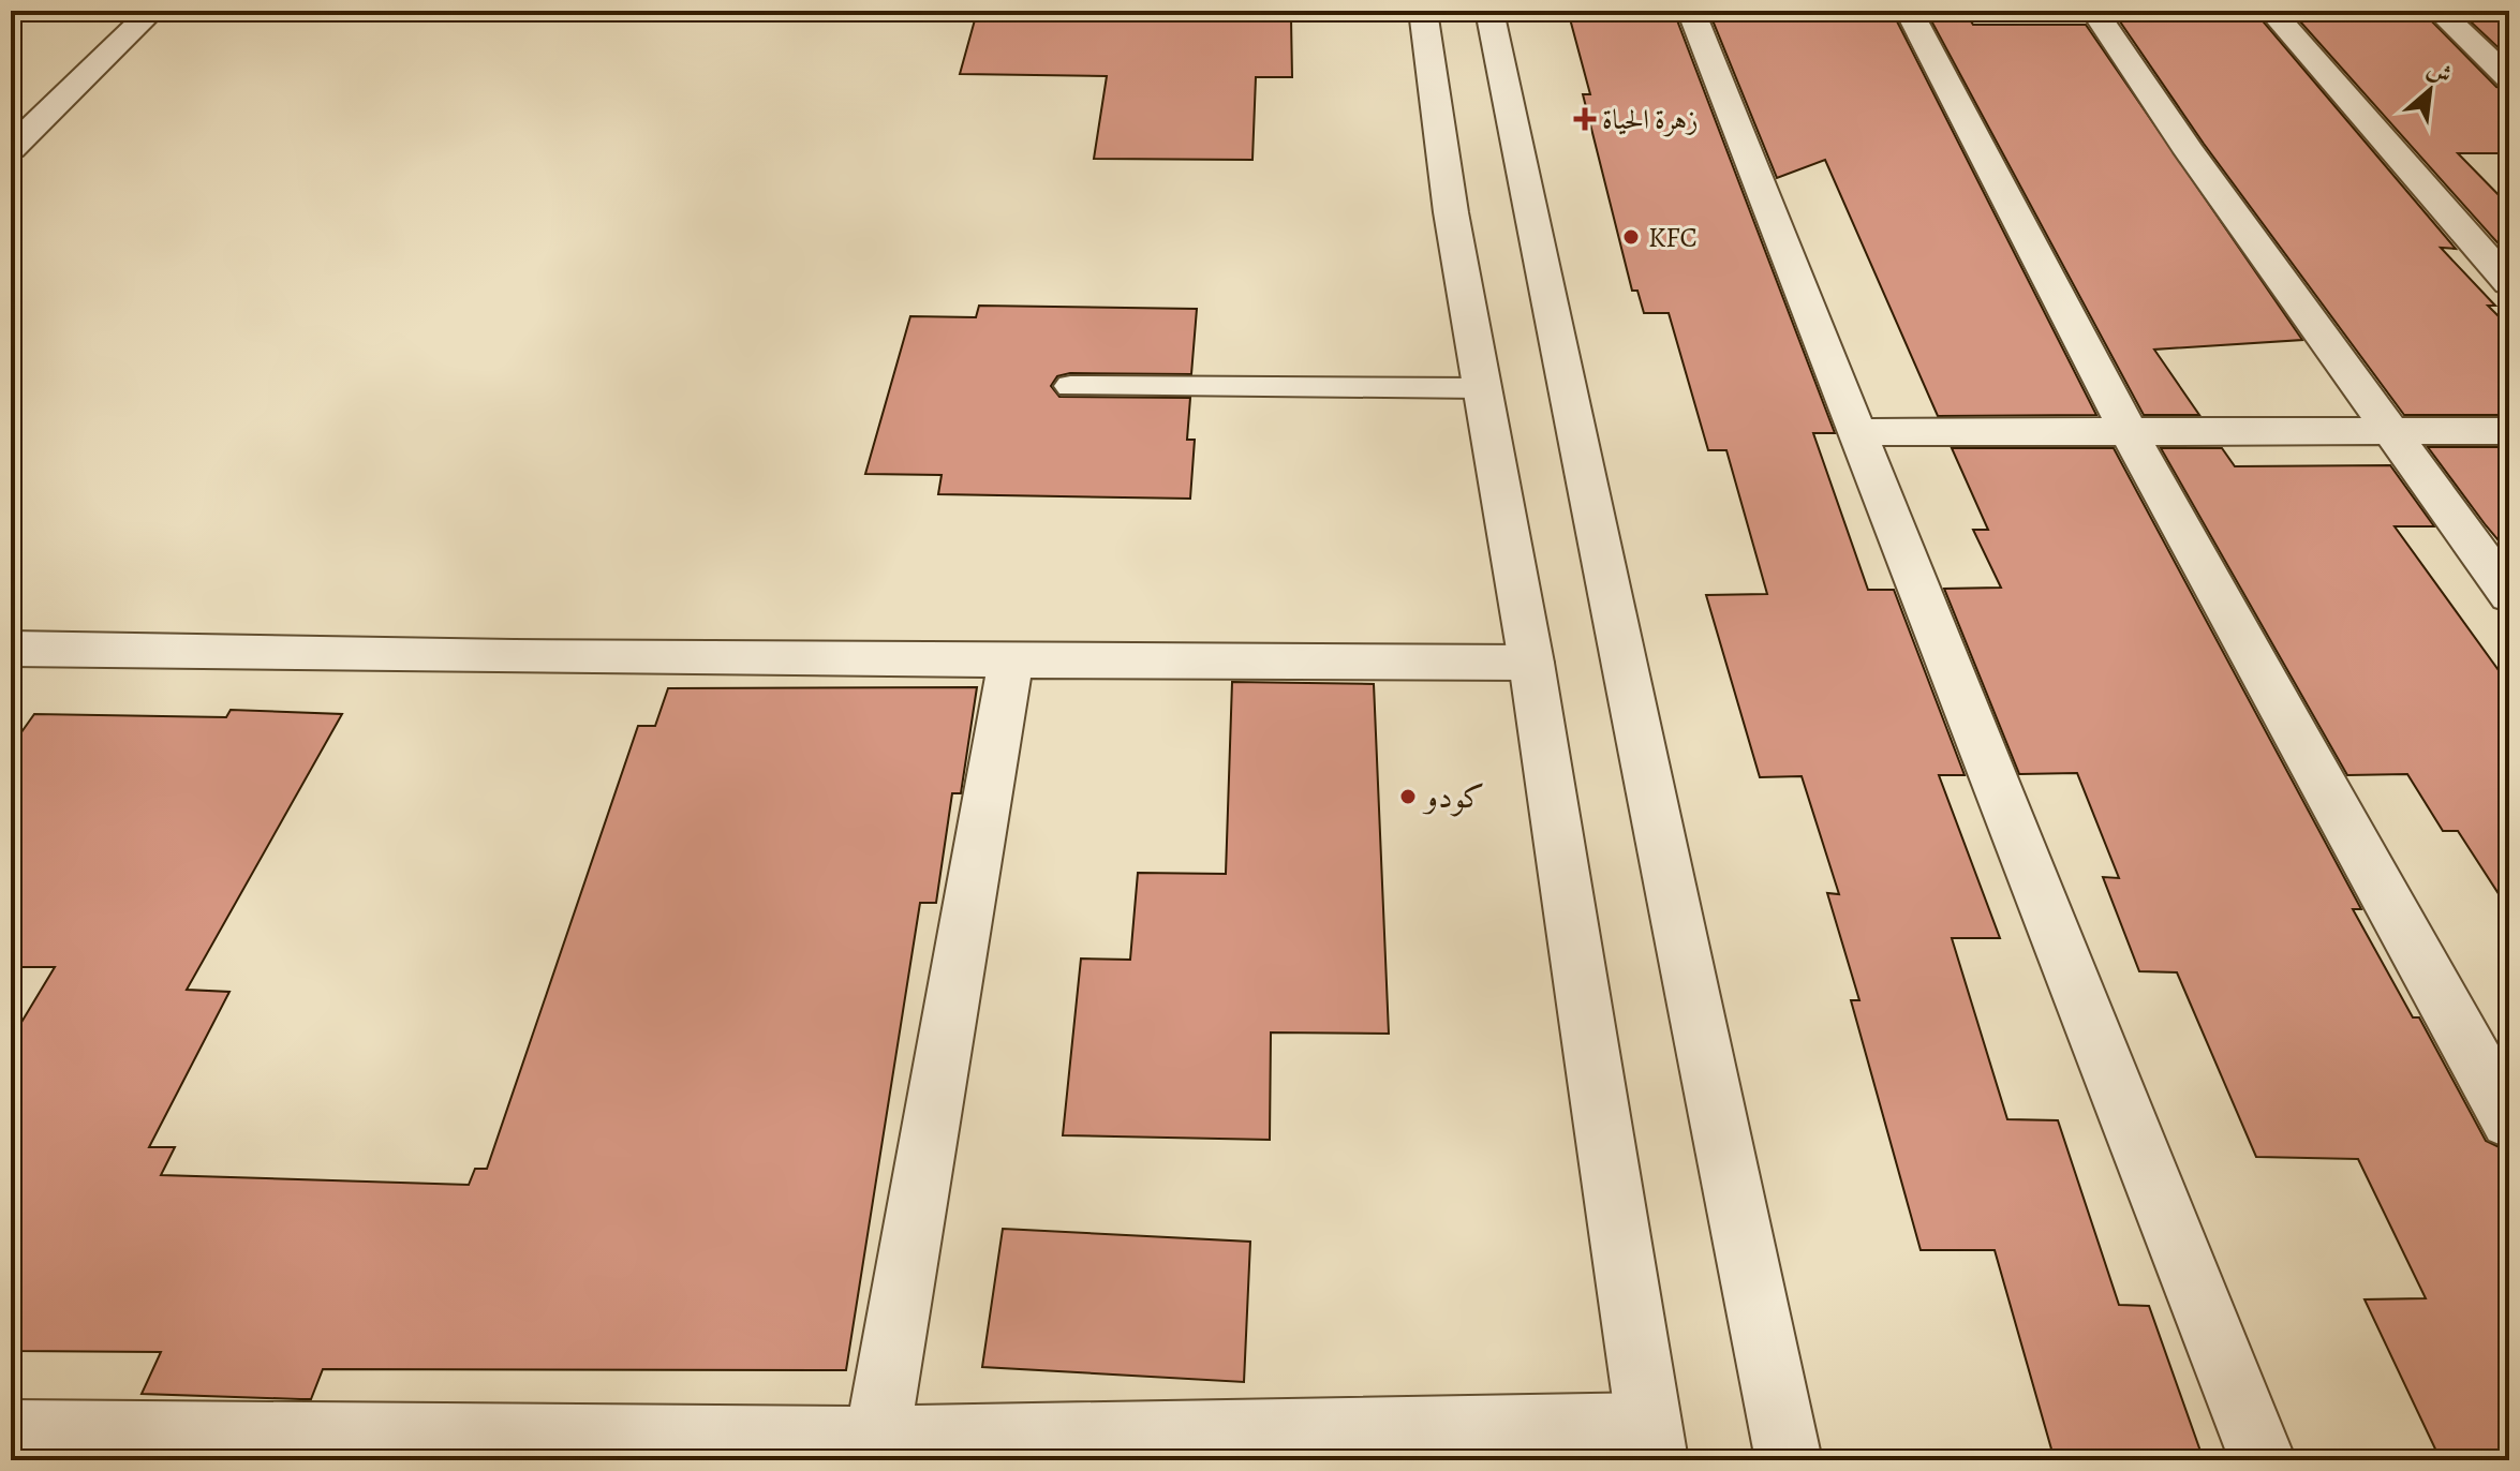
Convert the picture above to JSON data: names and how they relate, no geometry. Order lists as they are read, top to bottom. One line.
{"places":{"health":["زهرة الحياة"],"other":["KFC","كودو"]},"north":"top right"}
